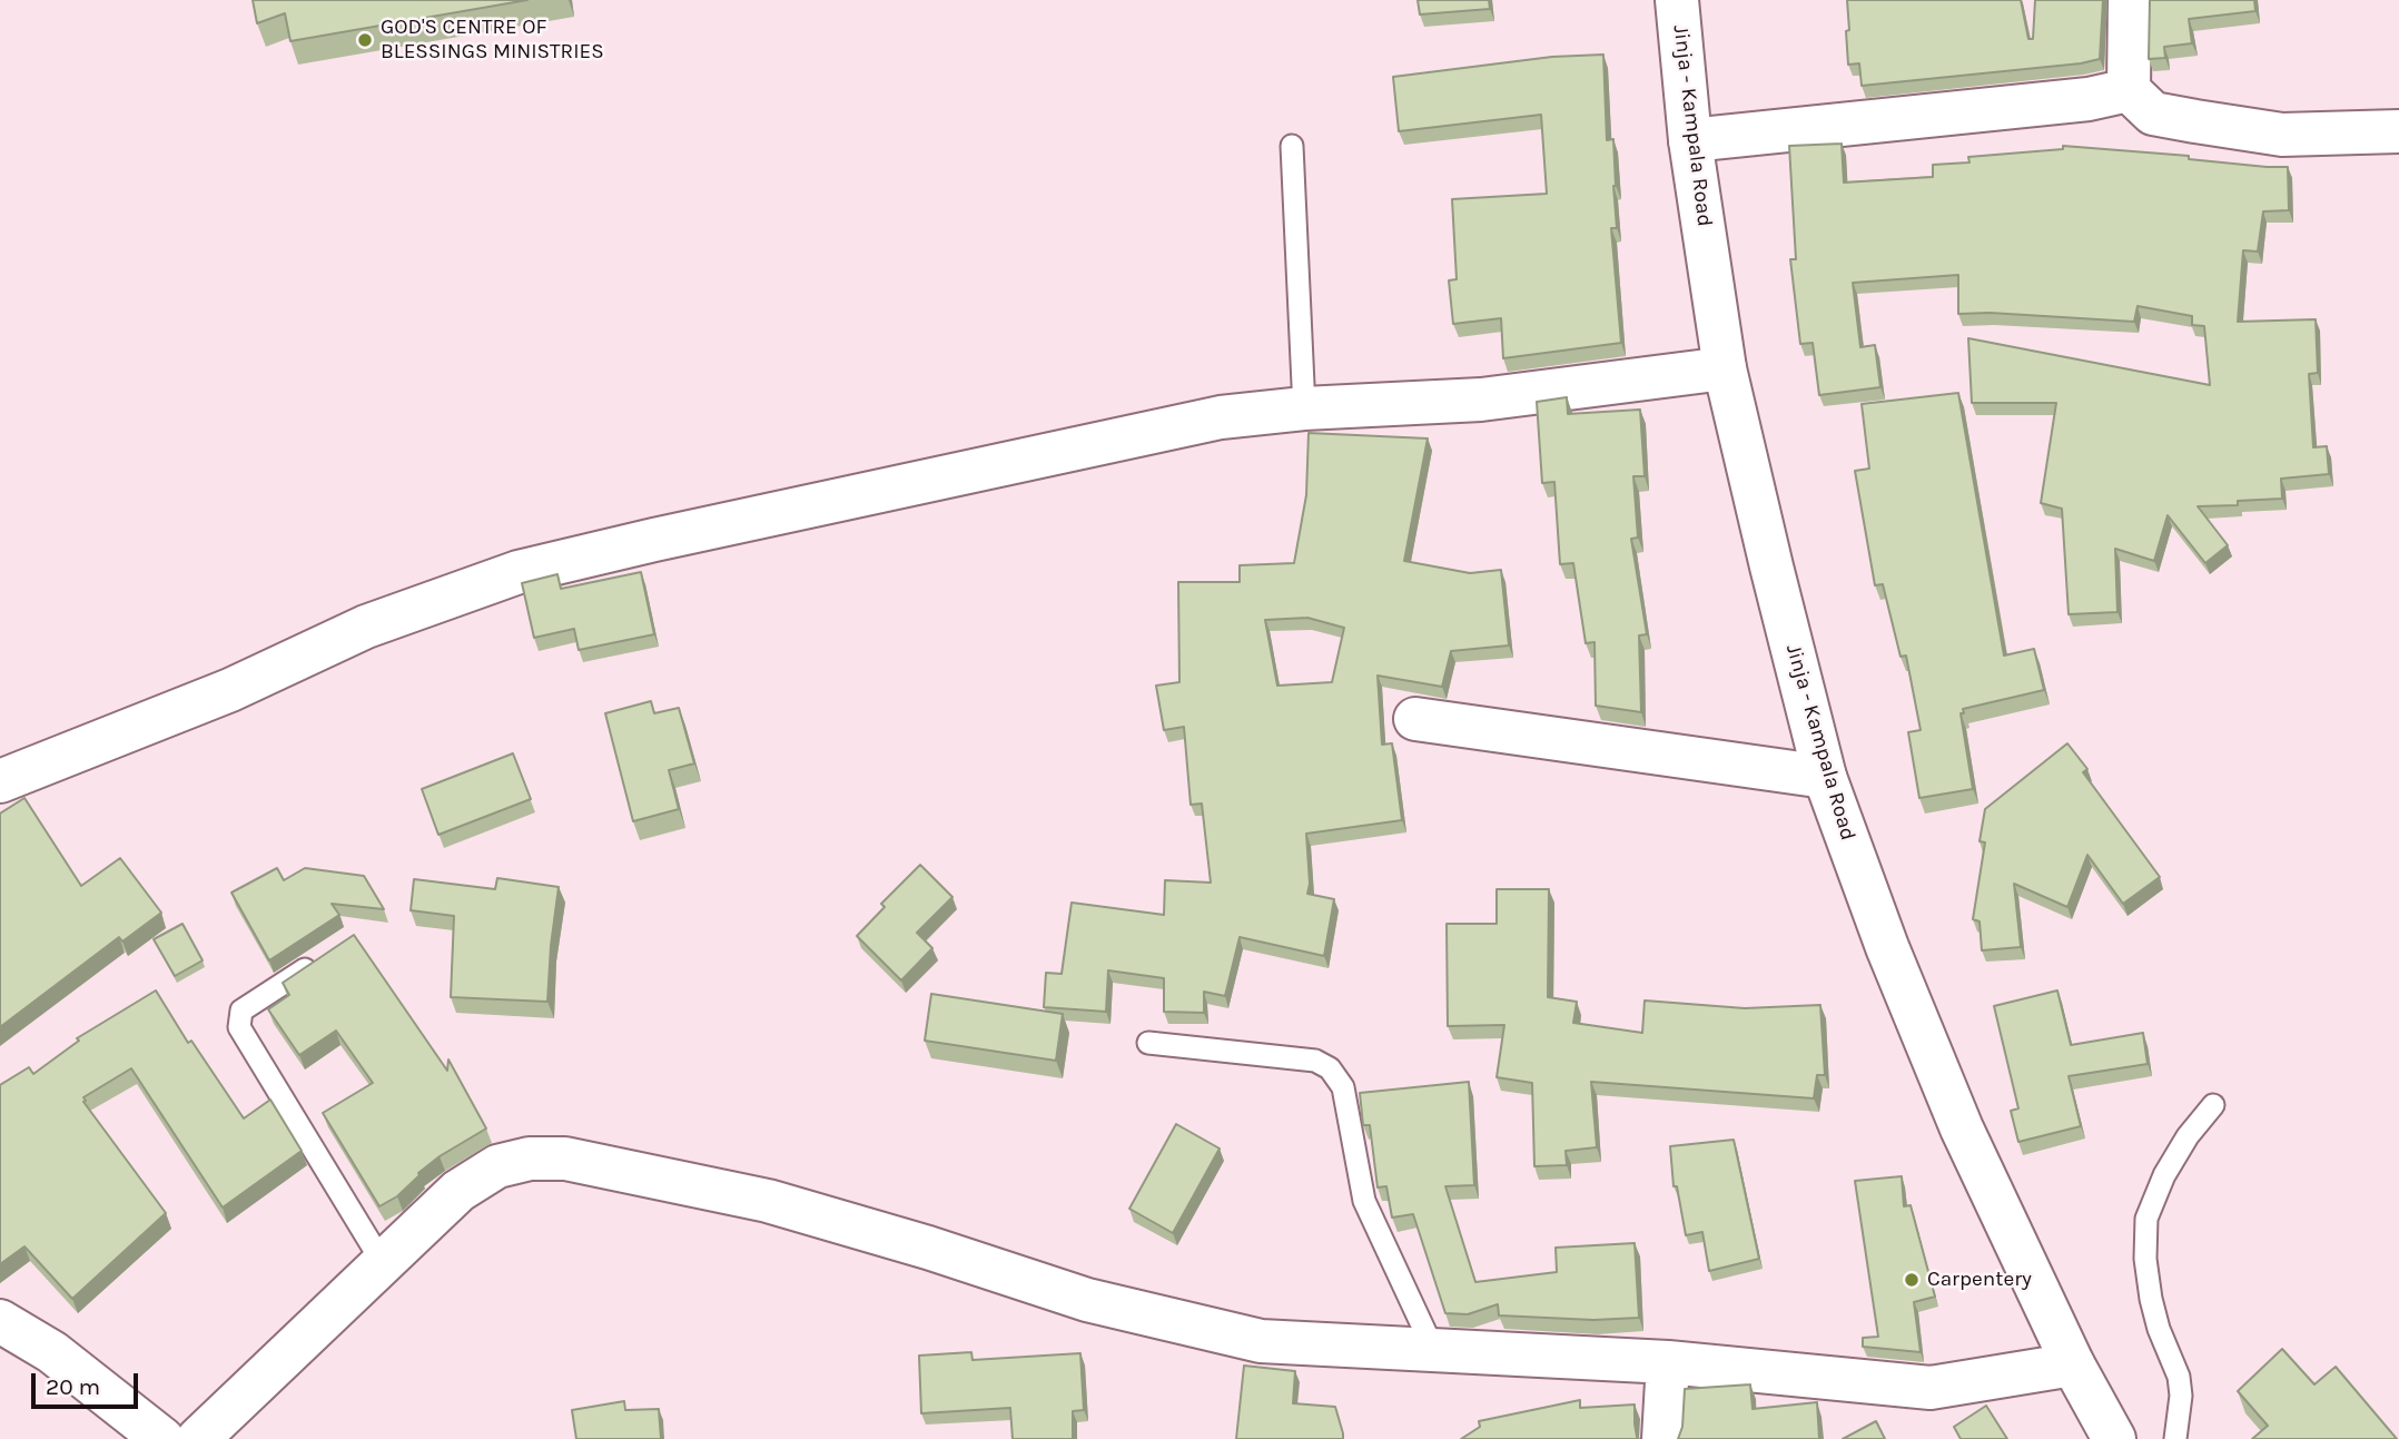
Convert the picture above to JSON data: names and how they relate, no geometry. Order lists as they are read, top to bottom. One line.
{"streets":{"main road":["Jinja - Kampala Road"]},"places":["GOD'S CENTRE OF BLESSINGS MINISTRIES","Carpentery"],"scale_bar":"20 m"}
